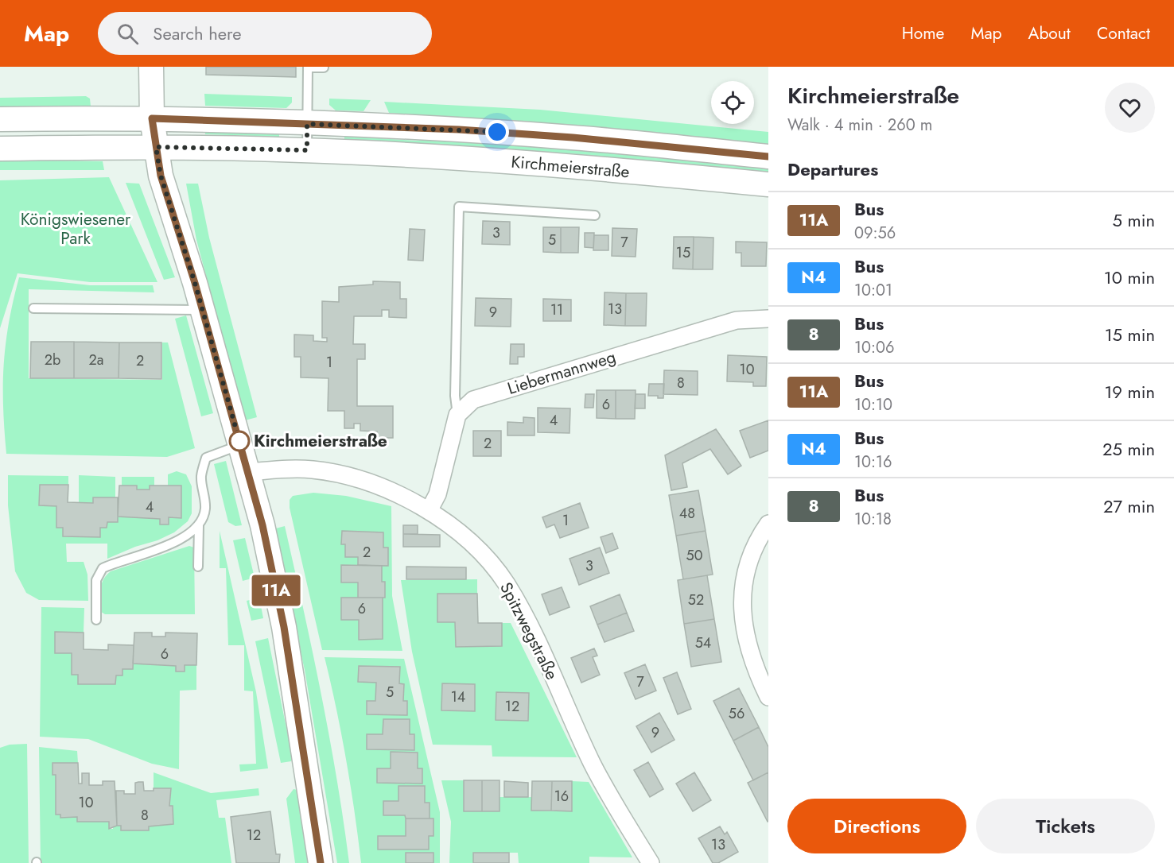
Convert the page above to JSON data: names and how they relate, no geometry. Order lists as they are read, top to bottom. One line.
{"streets":{"main road":["Kirchmeierstraße"],"street":["Liebermannweg","Spitzwegstraße"]},"parks":["Königswiesener Park"],"places":["Kirchmeierstraße"],"lines":["bus line 11A"],"house_numbers":["3","5","7","15","13","11","9","2b","2a","2","1","10","8","6","4","2","4","48","1","2","50","3","52","6","54","6","7","5","14","12","56","9","16","10","8","12","13"],"page":{"header":"Map","search":"Search here","nav":["Home","Map","About","Contact"],"on_map":"11A","heading":[["Kirchmeierstraße","Walk · 4 min · 260 m"],"Departures"],"list":[{"mark":"11A","name":"Bus","note":"09:56","value":"5 min"},{"mark":"N4","name":"Bus","note":"10:01","value":"10 min"},{"mark":"8","name":"Bus","note":"10:06","value":"15 min"},{"mark":"11A","name":"Bus","note":"10:10","value":"19 min"},{"mark":"N4","name":"Bus","note":"10:16","value":"25 min"},{"mark":"8","name":"Bus","note":"10:18","value":"27 min"}],"buttons":["Directions","Tickets"]}}
